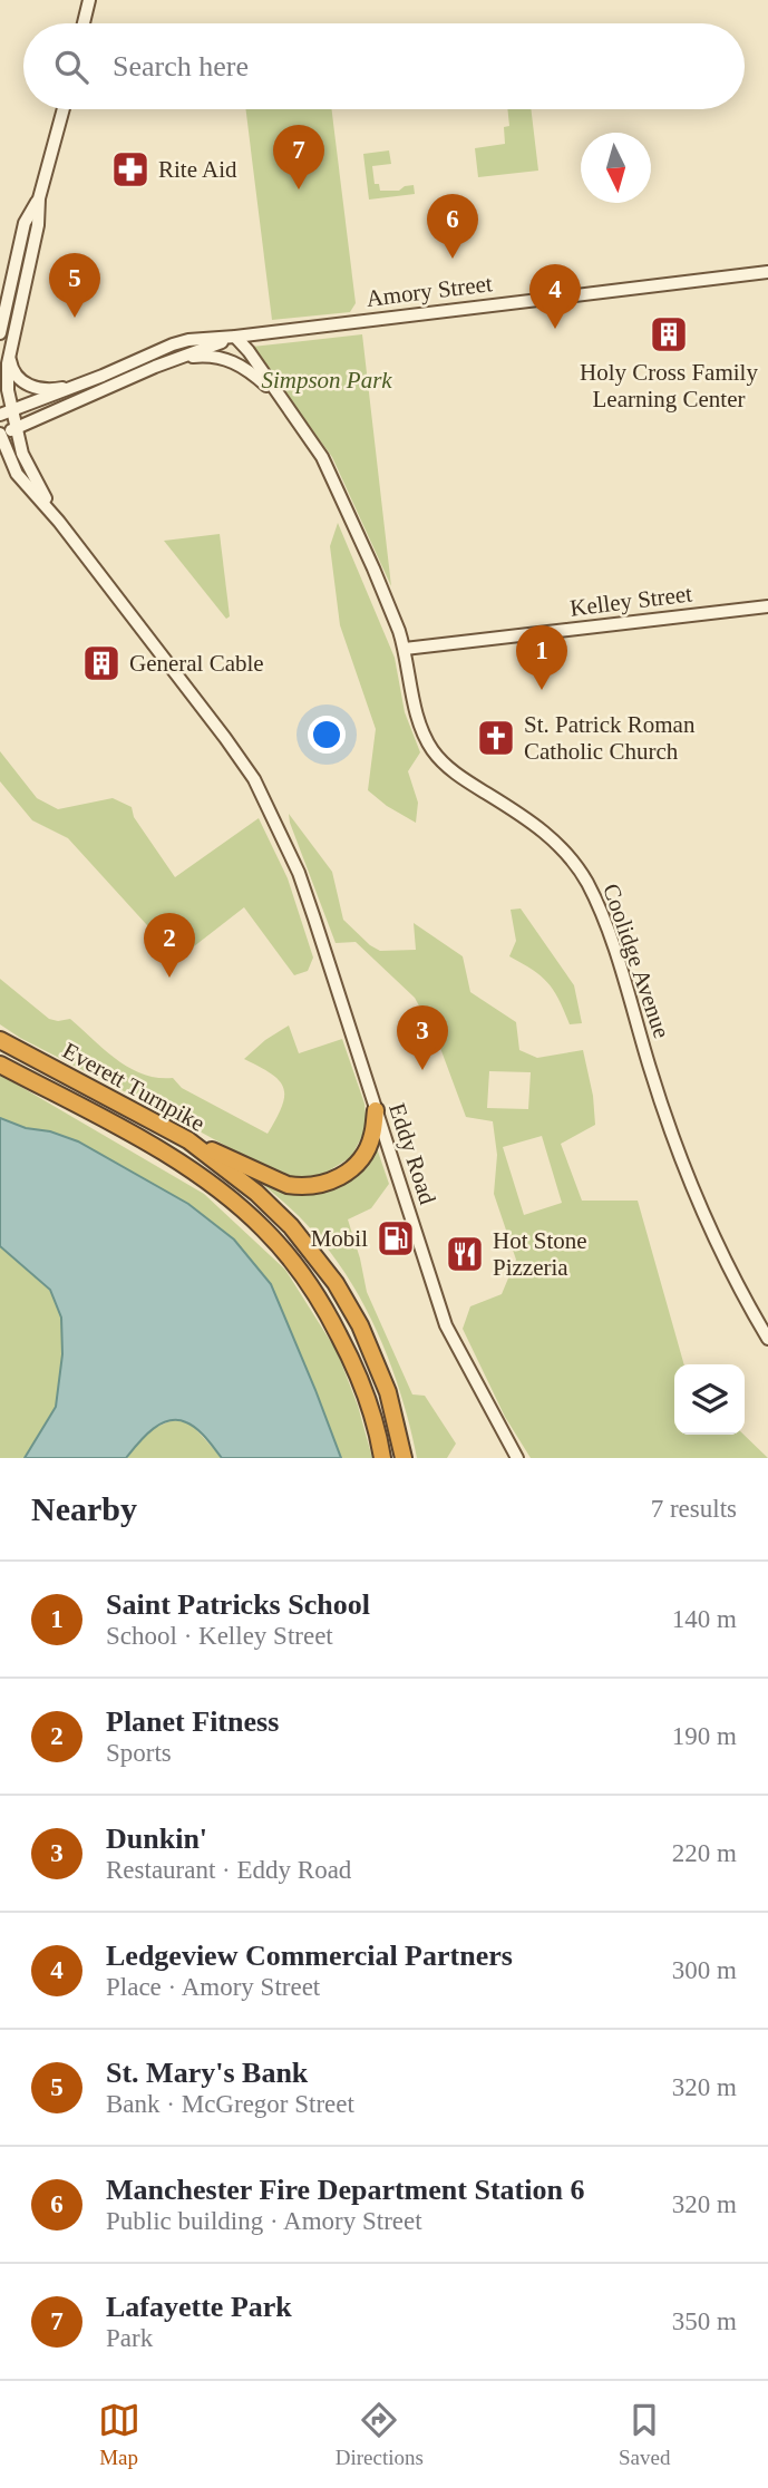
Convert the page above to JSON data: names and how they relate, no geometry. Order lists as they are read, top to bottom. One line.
{"streets":{"highway":["Everett Turnpike"],"street":["Amory Street","Kelley Street","Coolidge Avenue","Eddy Road"]},"crossings":[["Amory Street","Coolidge Avenue"],["Kelley Street","Coolidge Avenue"]],"parks":["Simpson Park"],"places":{"pharmacy":["Rite Aid"],"building":["Holy Cross Family Learning Center","General Cable"],"church":["St. Patrick Roman Catholic Church"],"fuel station":["Mobil"],"restaurant":["Hot Stone Pizzeria"]},"north":"bottom","page":{"search":"Search here","pins":["7","6","5","4","1","2","3"],"heading":["Nearby","7 results"],"list":[{"mark":"1","name":"Saint Patricks School","note":"School · Kelley Street","value":"140 m"},{"mark":"2","name":"Planet Fitness","note":"Sports","value":"190 m"},{"mark":"3","name":"Dunkin'","note":"Restaurant · Eddy Road","value":"220 m"},{"mark":"4","name":"Ledgeview Commercial Partners","note":"Place · Amory Street","value":"300 m"},{"mark":"5","name":"St. Mary's Bank","note":"Bank · McGregor Street","value":"320 m"},{"mark":"6","name":"Manchester Fire Department Station 6","note":"Public building · Amory Street","value":"320 m"},{"mark":"7","name":"Lafayette Park","note":"Park","value":"350 m"}],"nav":["Map","Directions","Saved"]}}
